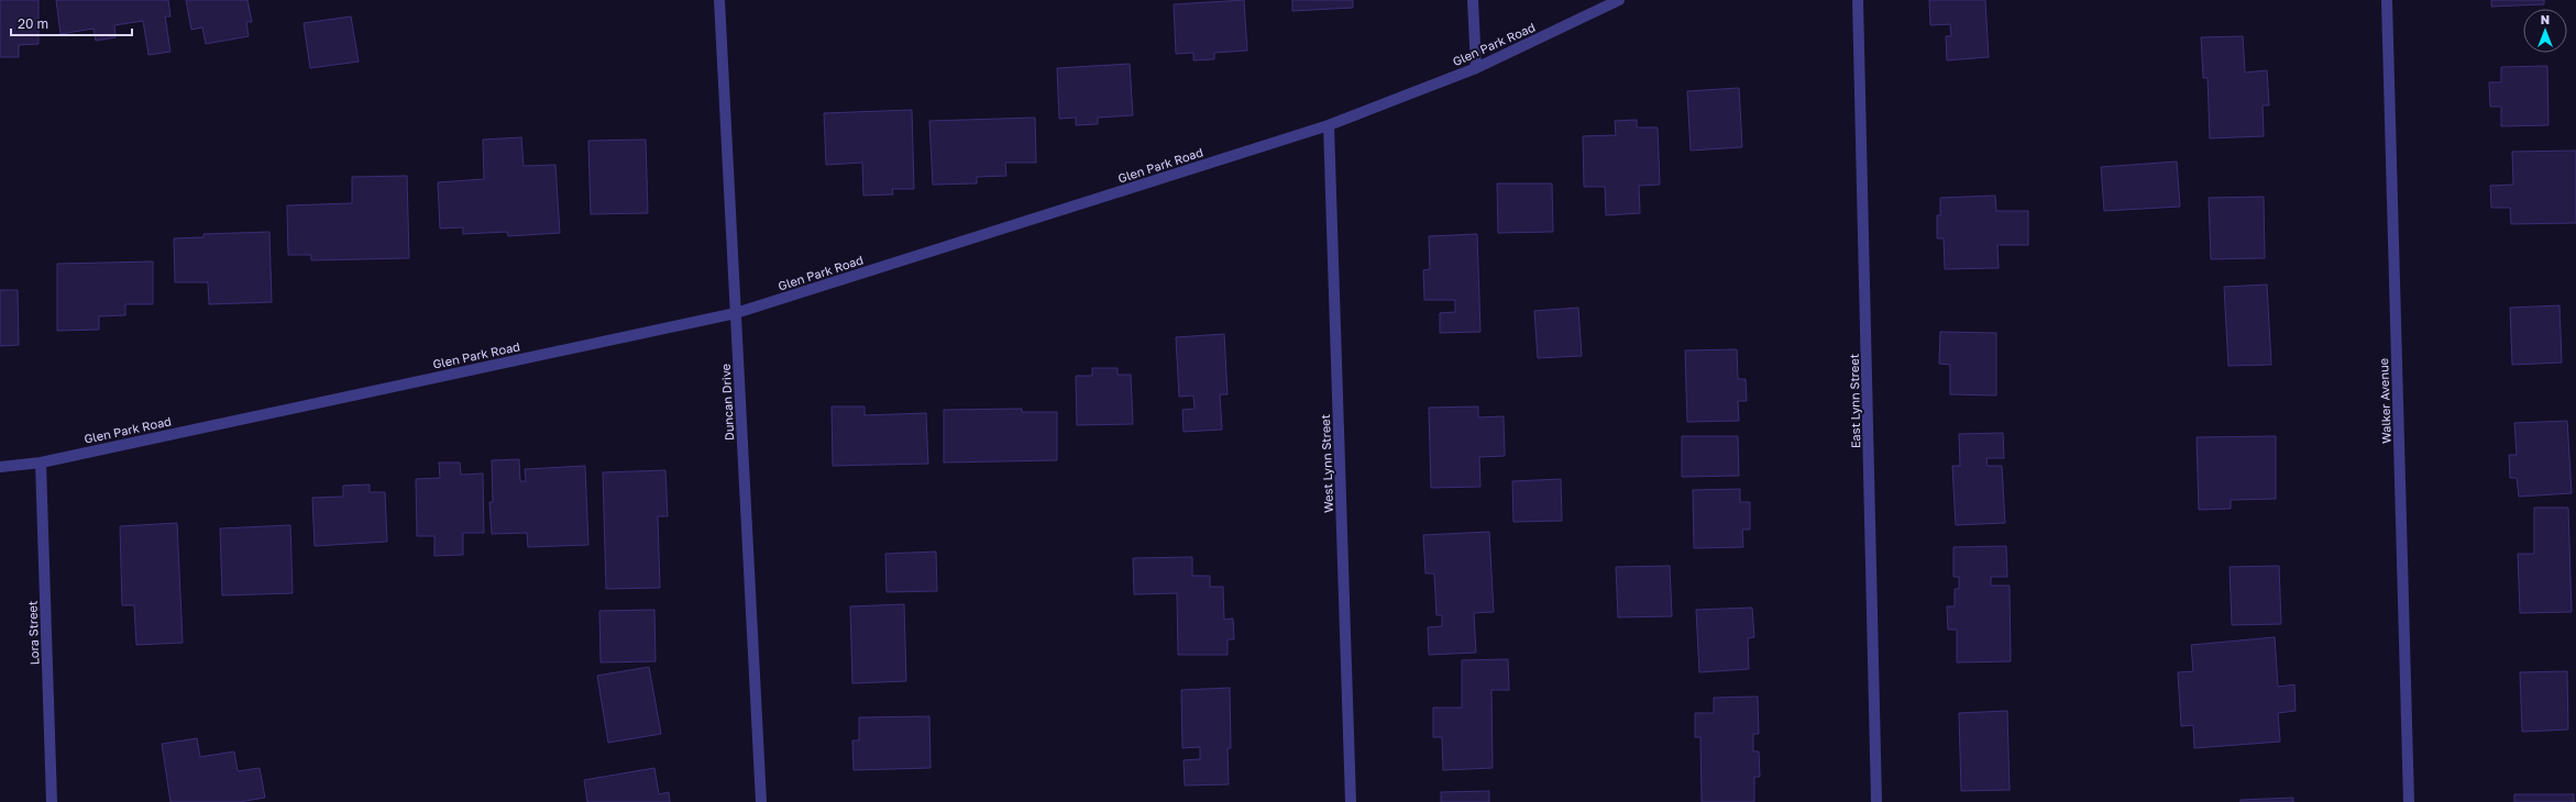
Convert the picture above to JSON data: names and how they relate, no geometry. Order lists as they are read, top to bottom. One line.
{"streets":{"street":["Glen Park Road","East Lynn Street","Walker Avenue","Duncan Drive","West Lynn Street","Lora Street"]},"crossings":[["Glen Park Road","Duncan Drive"],["Glen Park Road","West Lynn Street"],["Glen Park Road","Lora Street"]],"scale_bar":"20 m","north":"top"}
